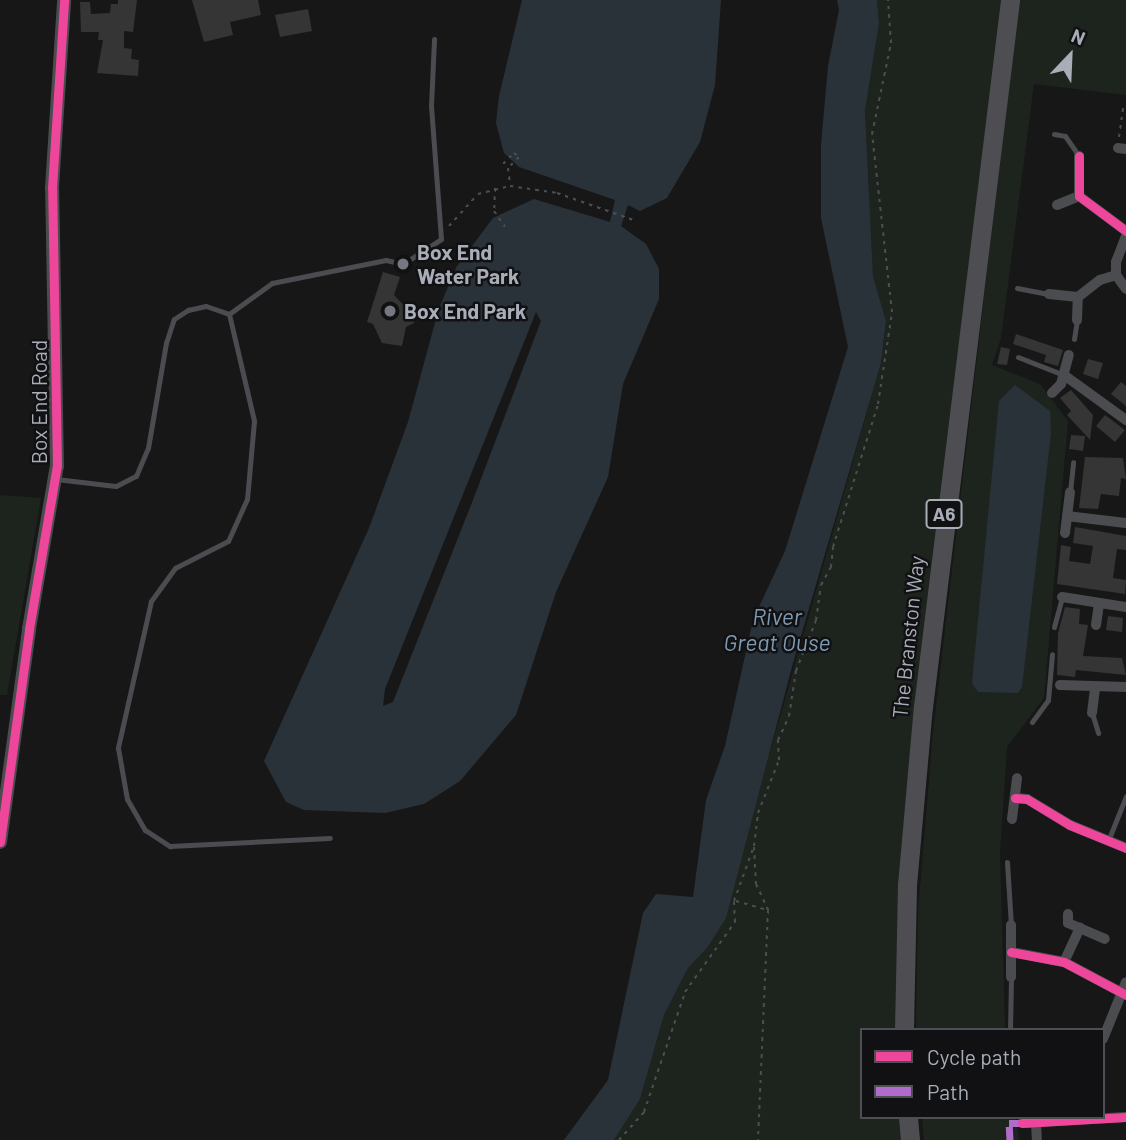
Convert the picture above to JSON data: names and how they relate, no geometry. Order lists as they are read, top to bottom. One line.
{"streets":{"highway":["A6","The Branston Way"],"street":["Box End Road"]},"water":["River Great Ouse"],"places":["Box End Water Park","Box End Park"],"legend":["Cycle path","Path"],"north":"top right"}
